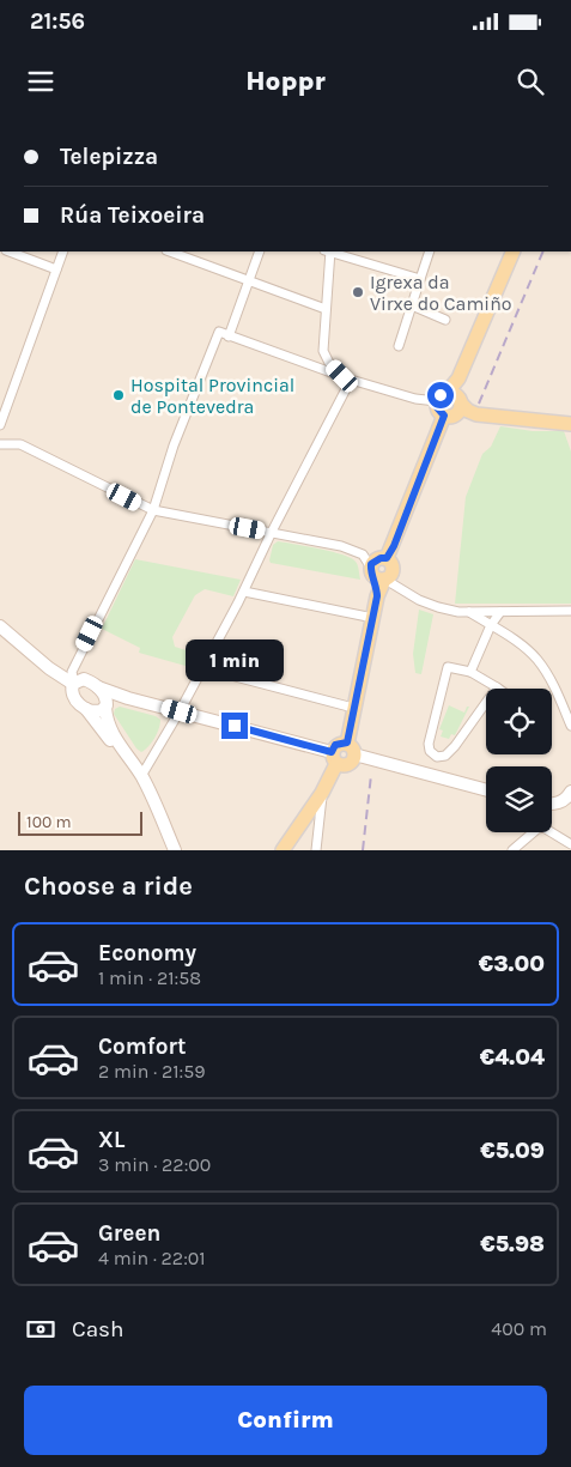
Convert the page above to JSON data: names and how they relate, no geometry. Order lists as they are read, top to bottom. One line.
{"places":["Igrexa da Virxe do Camiño","Hospital Provincial de Pontevedra"],"scale_bar":"100 m","page":{"status":"21:56","header":"Hoppr","banner":["Telepizza","Rúa Teixoeira"],"bubble":"1 min","scale":"100 m","heading":"Choose a ride","list":[{"name":"Economy","note":"1 min · 21:58","value":"€3.00"},{"name":"Comfort","note":"2 min · 21:59","value":"€4.04"},{"name":"XL","note":"3 min · 22:00","value":"€5.09"},{"name":"Green","note":"4 min · 22:01","value":"€5.98"}],"pay":["Cash","400 m"],"buttons":"Confirm"}}
